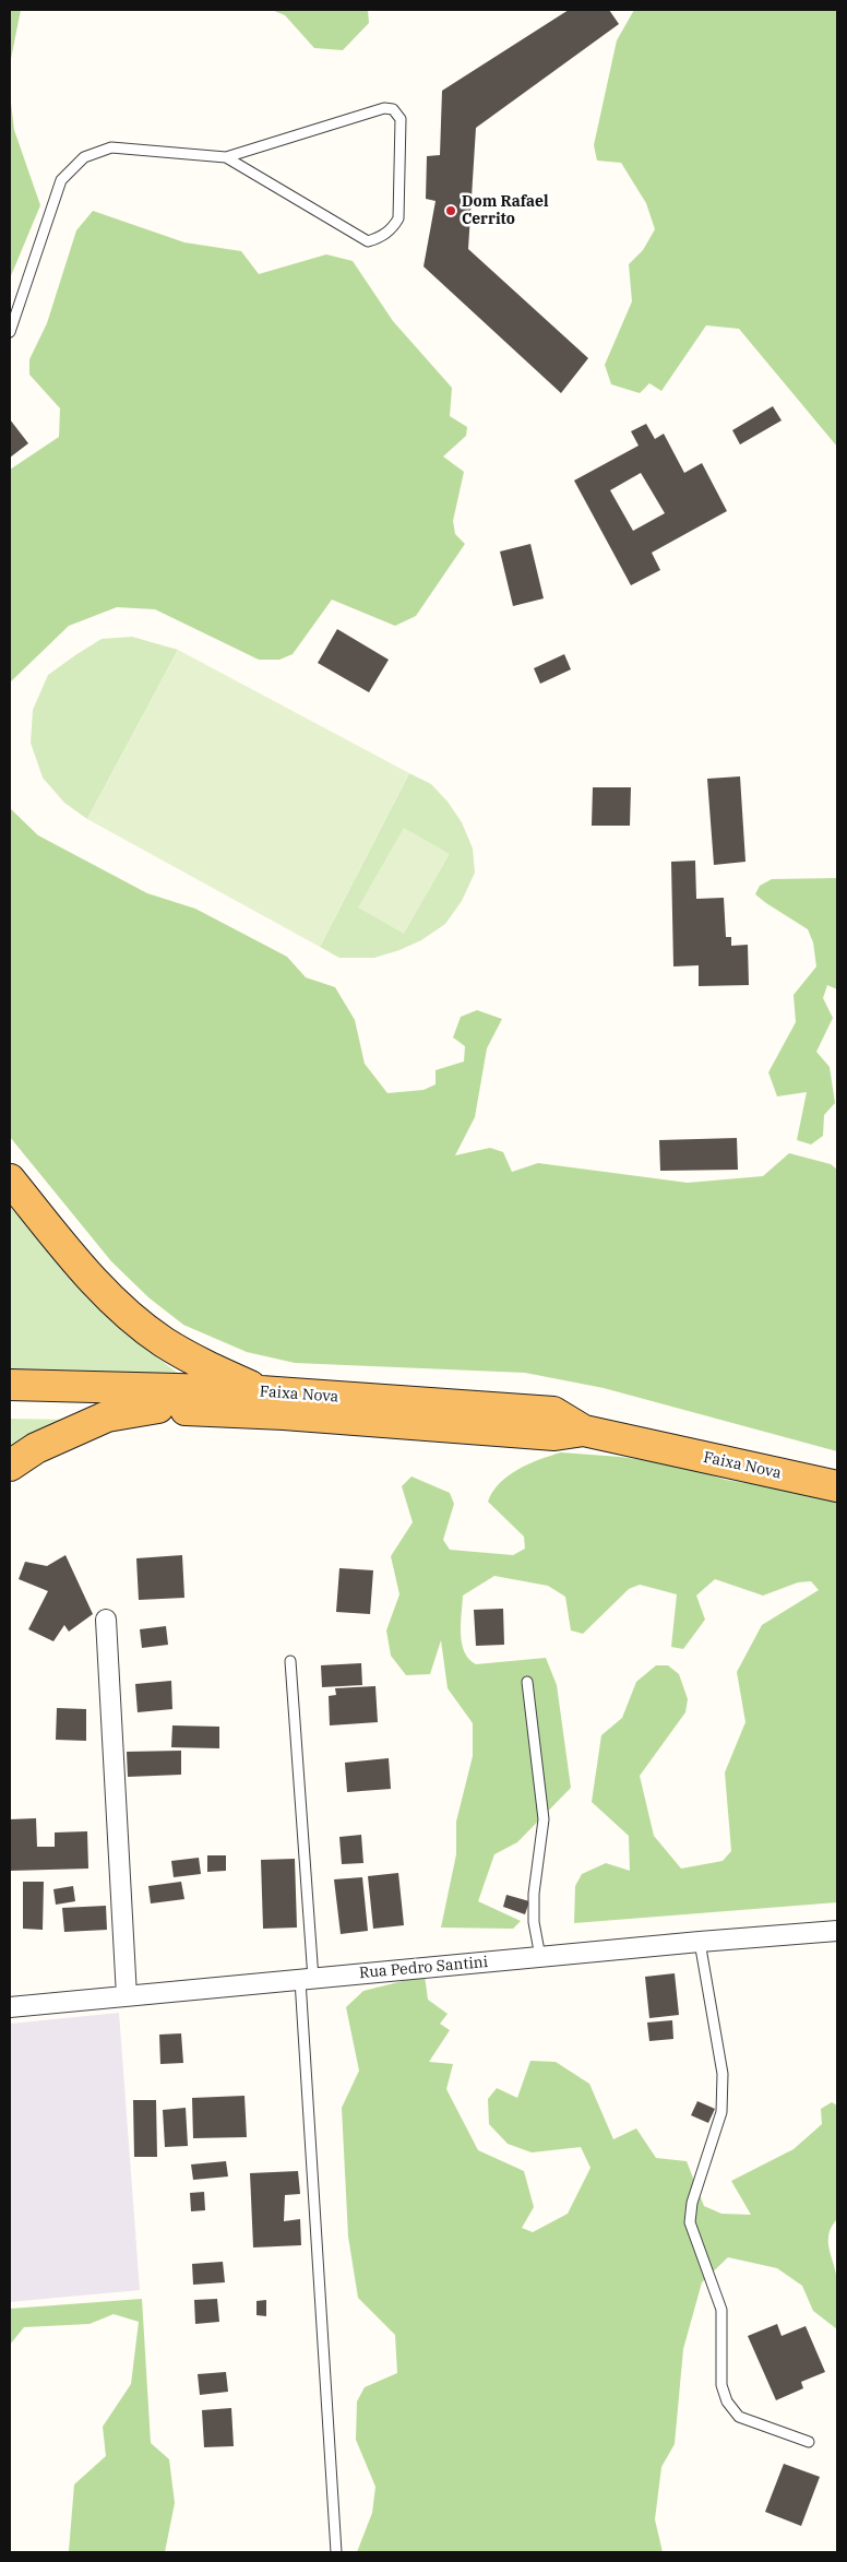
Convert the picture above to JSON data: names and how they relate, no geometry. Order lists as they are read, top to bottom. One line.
{"streets":{"highway":["Faixa Nova"],"street":["Rua Pedro Santini"]},"places":["Dom Rafael Cerrito"]}
